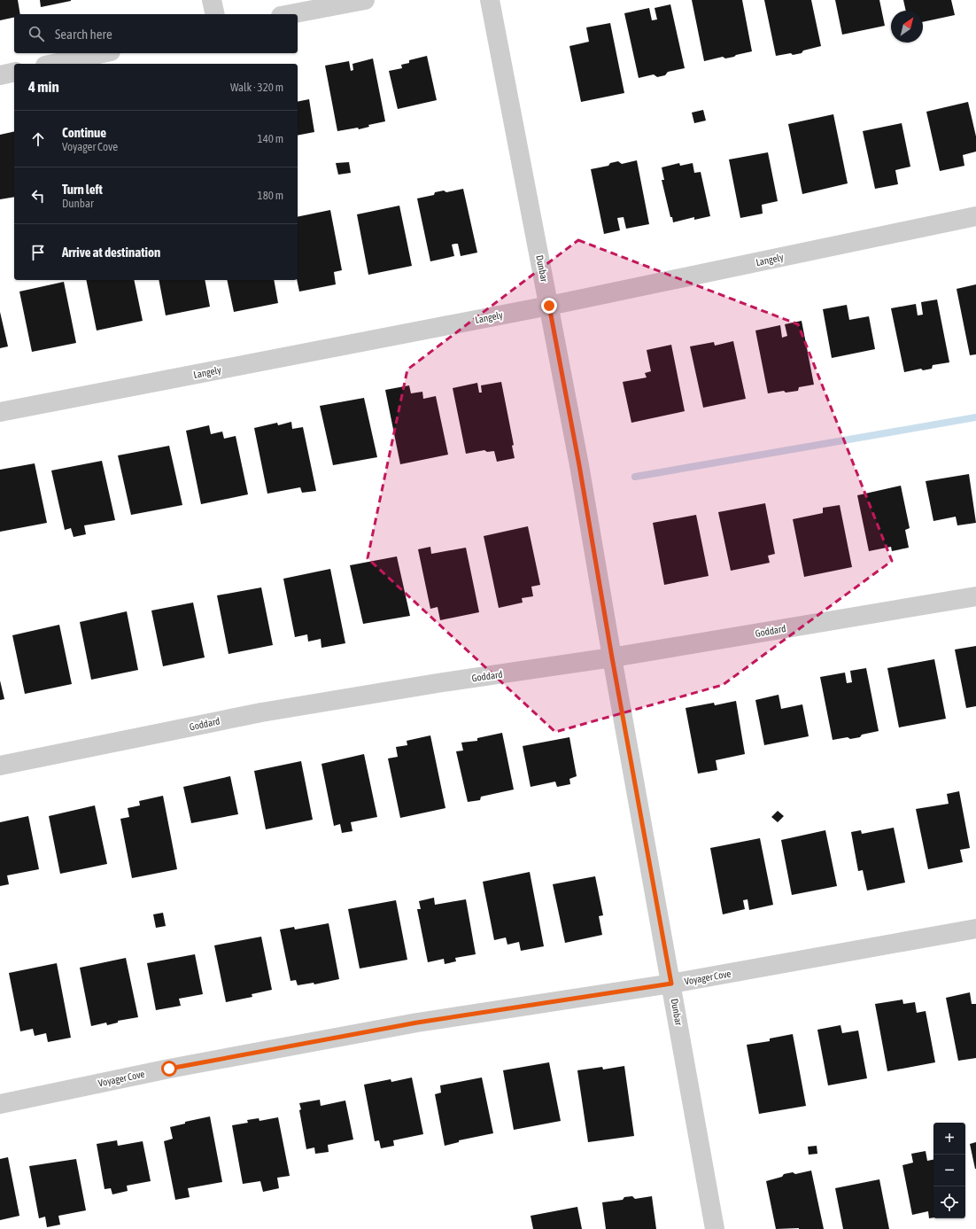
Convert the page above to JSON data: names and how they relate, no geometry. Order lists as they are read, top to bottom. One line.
{"streets":{"street":["Langely","Dunbar","Goddard","Voyager Cove"]},"crossings":[["Langely","Dunbar"],["Dunbar","Goddard"],["Dunbar","Voyager Cove"]],"north":"top right","page":{"search":"Search here","heading":["4 min","Walk · 320 m"],"list":[["Continue","Voyager Cove","140 m"],["Turn left","Dunbar","180 m"],"Arrive at destination"],"map_buttons":["+","−"]}}
